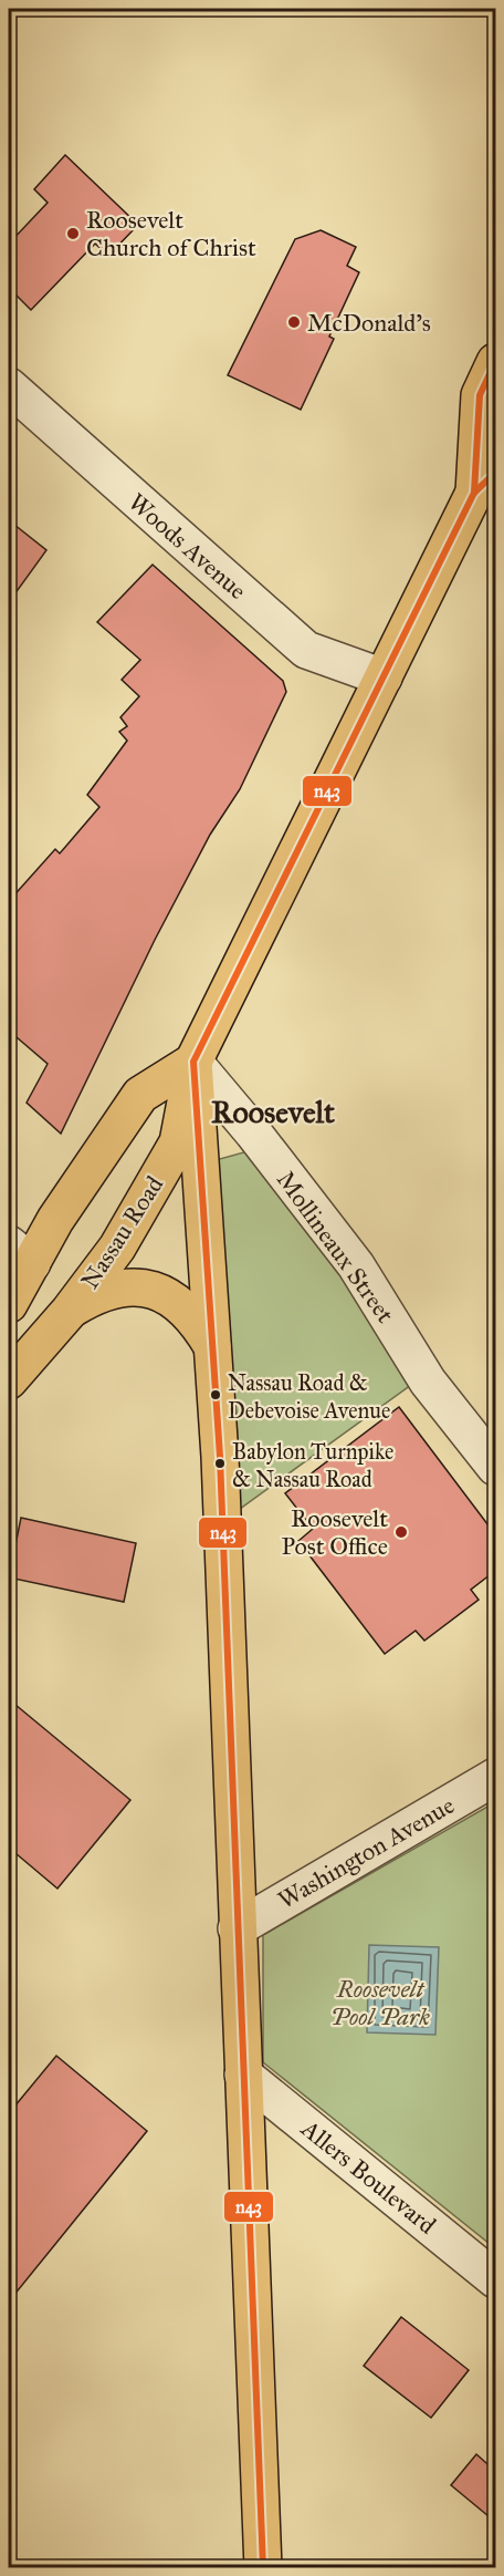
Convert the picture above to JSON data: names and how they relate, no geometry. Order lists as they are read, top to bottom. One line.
{"streets":{"main road":["Nassau Road"],"street":["Woods Avenue","Mollineaux Street","Washington Avenue","Allers Boulevard"]},"crossings":[["Woods Avenue","Nassau Road"],["Nassau Road","Mollineaux Street"]],"districts":["Roosevelt"],"parks":["Roosevelt Pool Park"],"places":["Roosevelt Church of Christ","McDonald's","Nassau Road & Debevoise Avenue","Babylon Turnpike & Nassau Road","Roosevelt Post Office"],"lines":["transit line n43"]}
